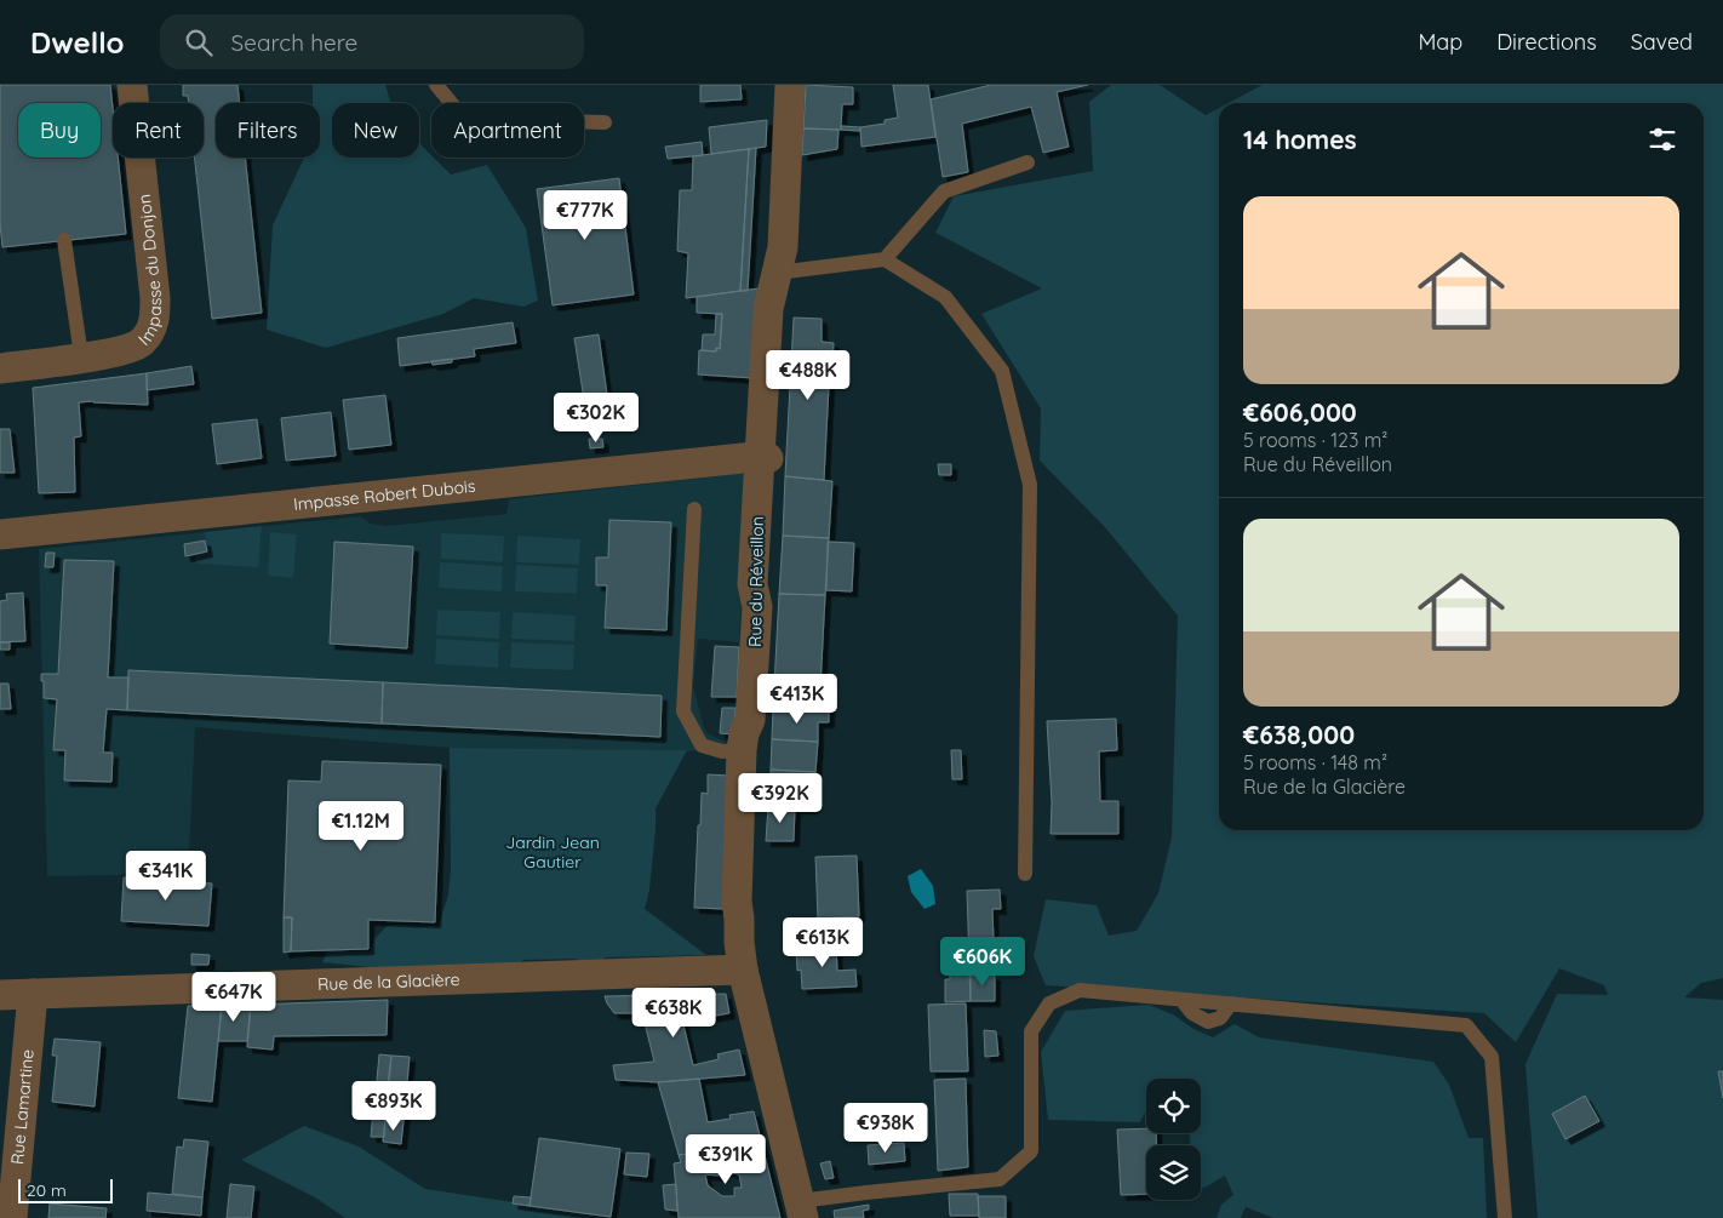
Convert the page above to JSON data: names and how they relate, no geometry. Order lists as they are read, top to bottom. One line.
{"streets":{"street":["Impasse du Donjon","Impasse Robert Dubois","Rue du Réveillon","Rue de la Glacière","Rue Lamartine"]},"crossings":[["Impasse Robert Dubois","Rue du Réveillon"],["Rue du Réveillon","Rue de la Glacière"],["Rue de la Glacière","Rue Lamartine"]],"parks":["Jardin Jean Gautier"],"scale_bar":"20 m","page":{"header":"Dwello","search":"Search here","nav":["Map","Directions","Saved"],"chip":["Buy","Rent","Filters","New","Apartment"],"heading":"14 homes","list":[{"name":"€606,000","note":"5 rooms · 123 m² · Rue du Réveillon"},{"name":"€638,000","note":"5 rooms · 148 m² · Rue de la Glacière"}],"price":["€777K","€488K","€302K","€413K","€392K","€1.12M","€341K","€613K","€606K","€647K","€638K","€893K","€938K","€391K"],"scale":"20 m"}}
